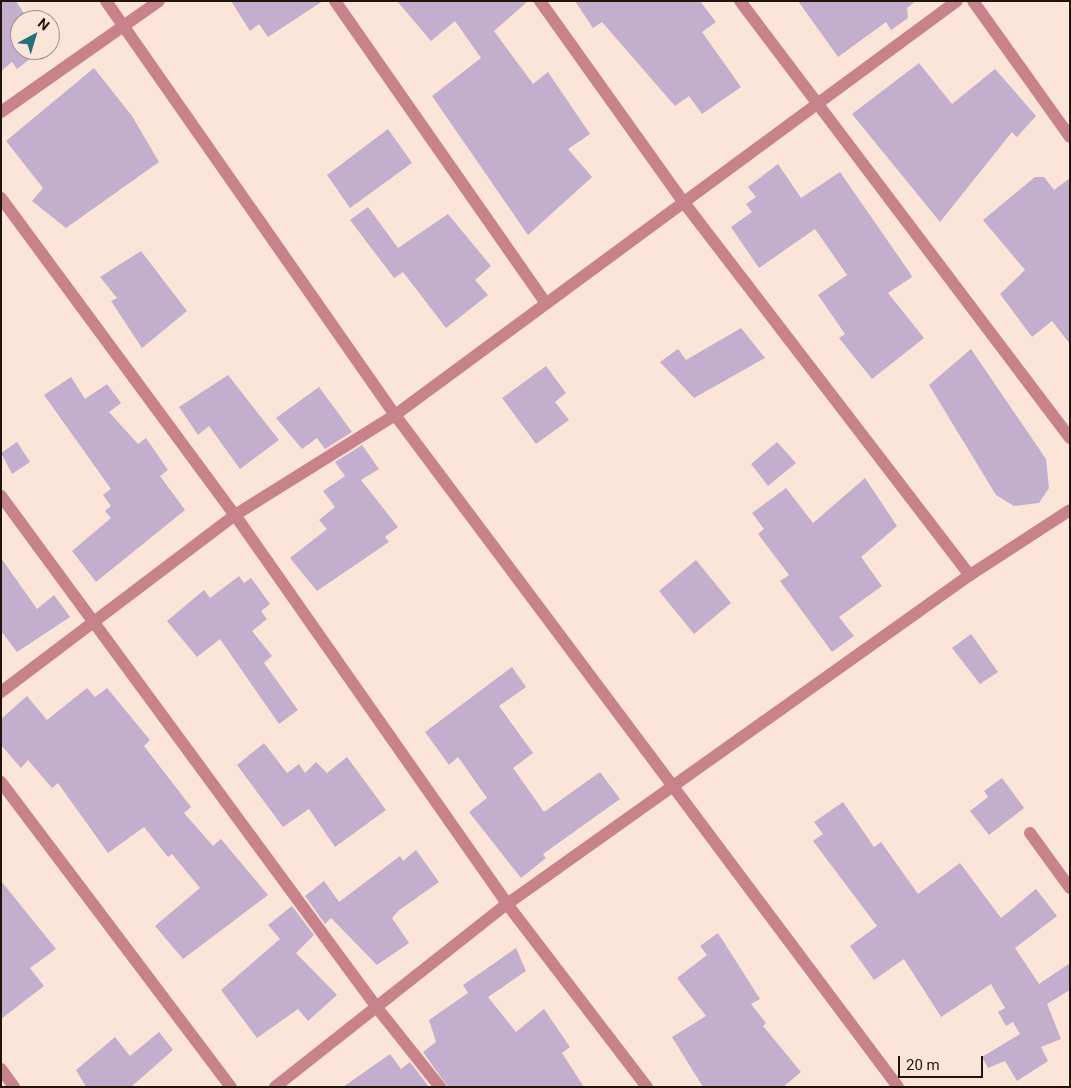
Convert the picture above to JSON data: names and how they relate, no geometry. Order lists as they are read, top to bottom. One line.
{"scale_bar":"20 m","north":"top right"}
